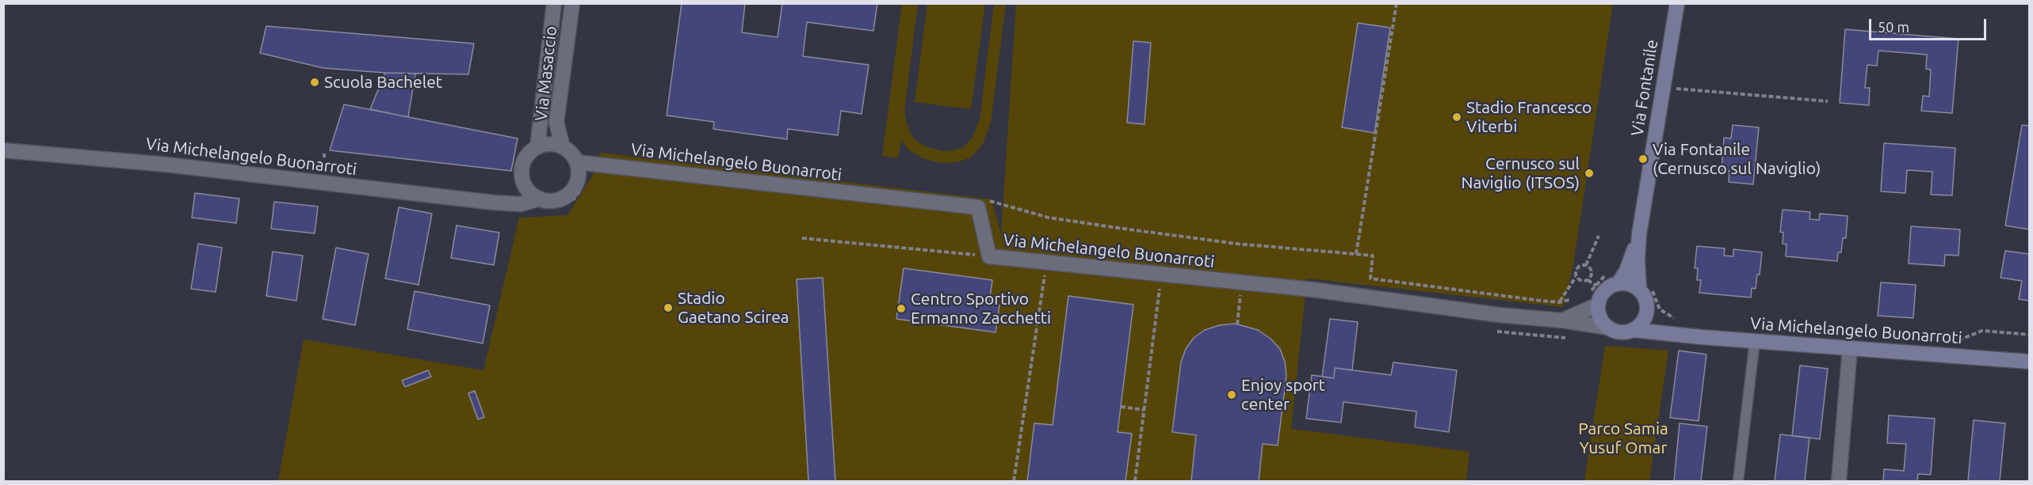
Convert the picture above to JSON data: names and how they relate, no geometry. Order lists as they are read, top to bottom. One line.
{"streets":{"street":["Via Masaccio","Via Fontanile","Via Michelangelo Buonarroti"]},"crossings":[["Via Masaccio","Via Michelangelo Buonarroti"],["Via Fontanile","Via Michelangelo Buonarroti"]],"parks":["Parco Samia Yusuf Omar"],"places":["Scuola Bachelet","Stadio Francesco Viterbi","Via Fontanile (Cernusco sul Naviglio)","Cernusco sul Naviglio (ITSOS)","Stadio Gaetano Scirea","Centro Sportivo Ermanno Zacchetti","Enjoy sport center"],"scale_bar":"50 m"}
